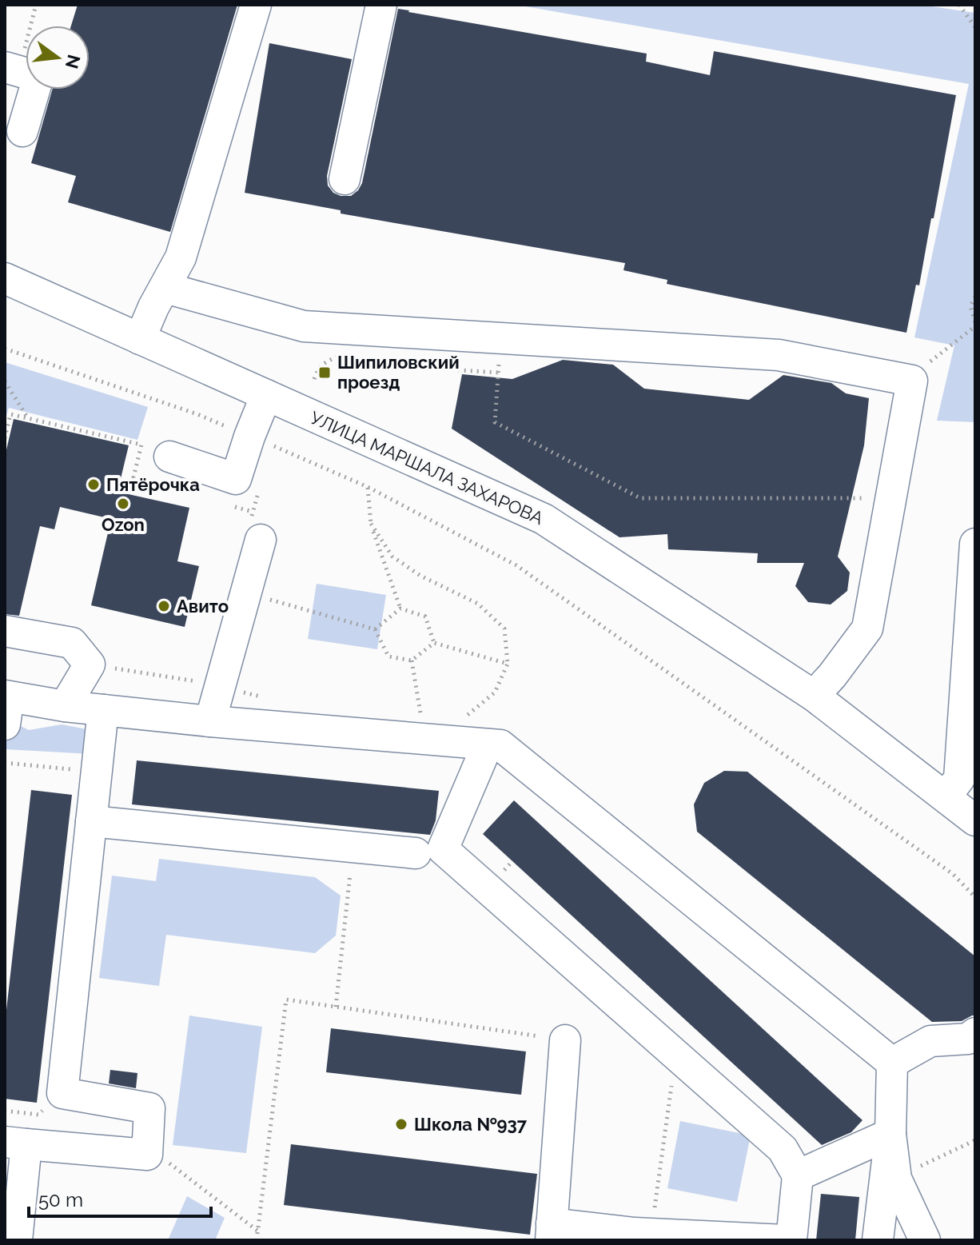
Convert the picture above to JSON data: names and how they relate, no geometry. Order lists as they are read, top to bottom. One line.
{"streets":{"street":["УЛИЦА МАРШАЛА ЗАХАРОВА"]},"places":{"transit":["Шипиловский проезд"],"other":["Пятёрочка","Ozon","Авито","Школа №937"]},"scale_bar":"50 m","north":"right"}
